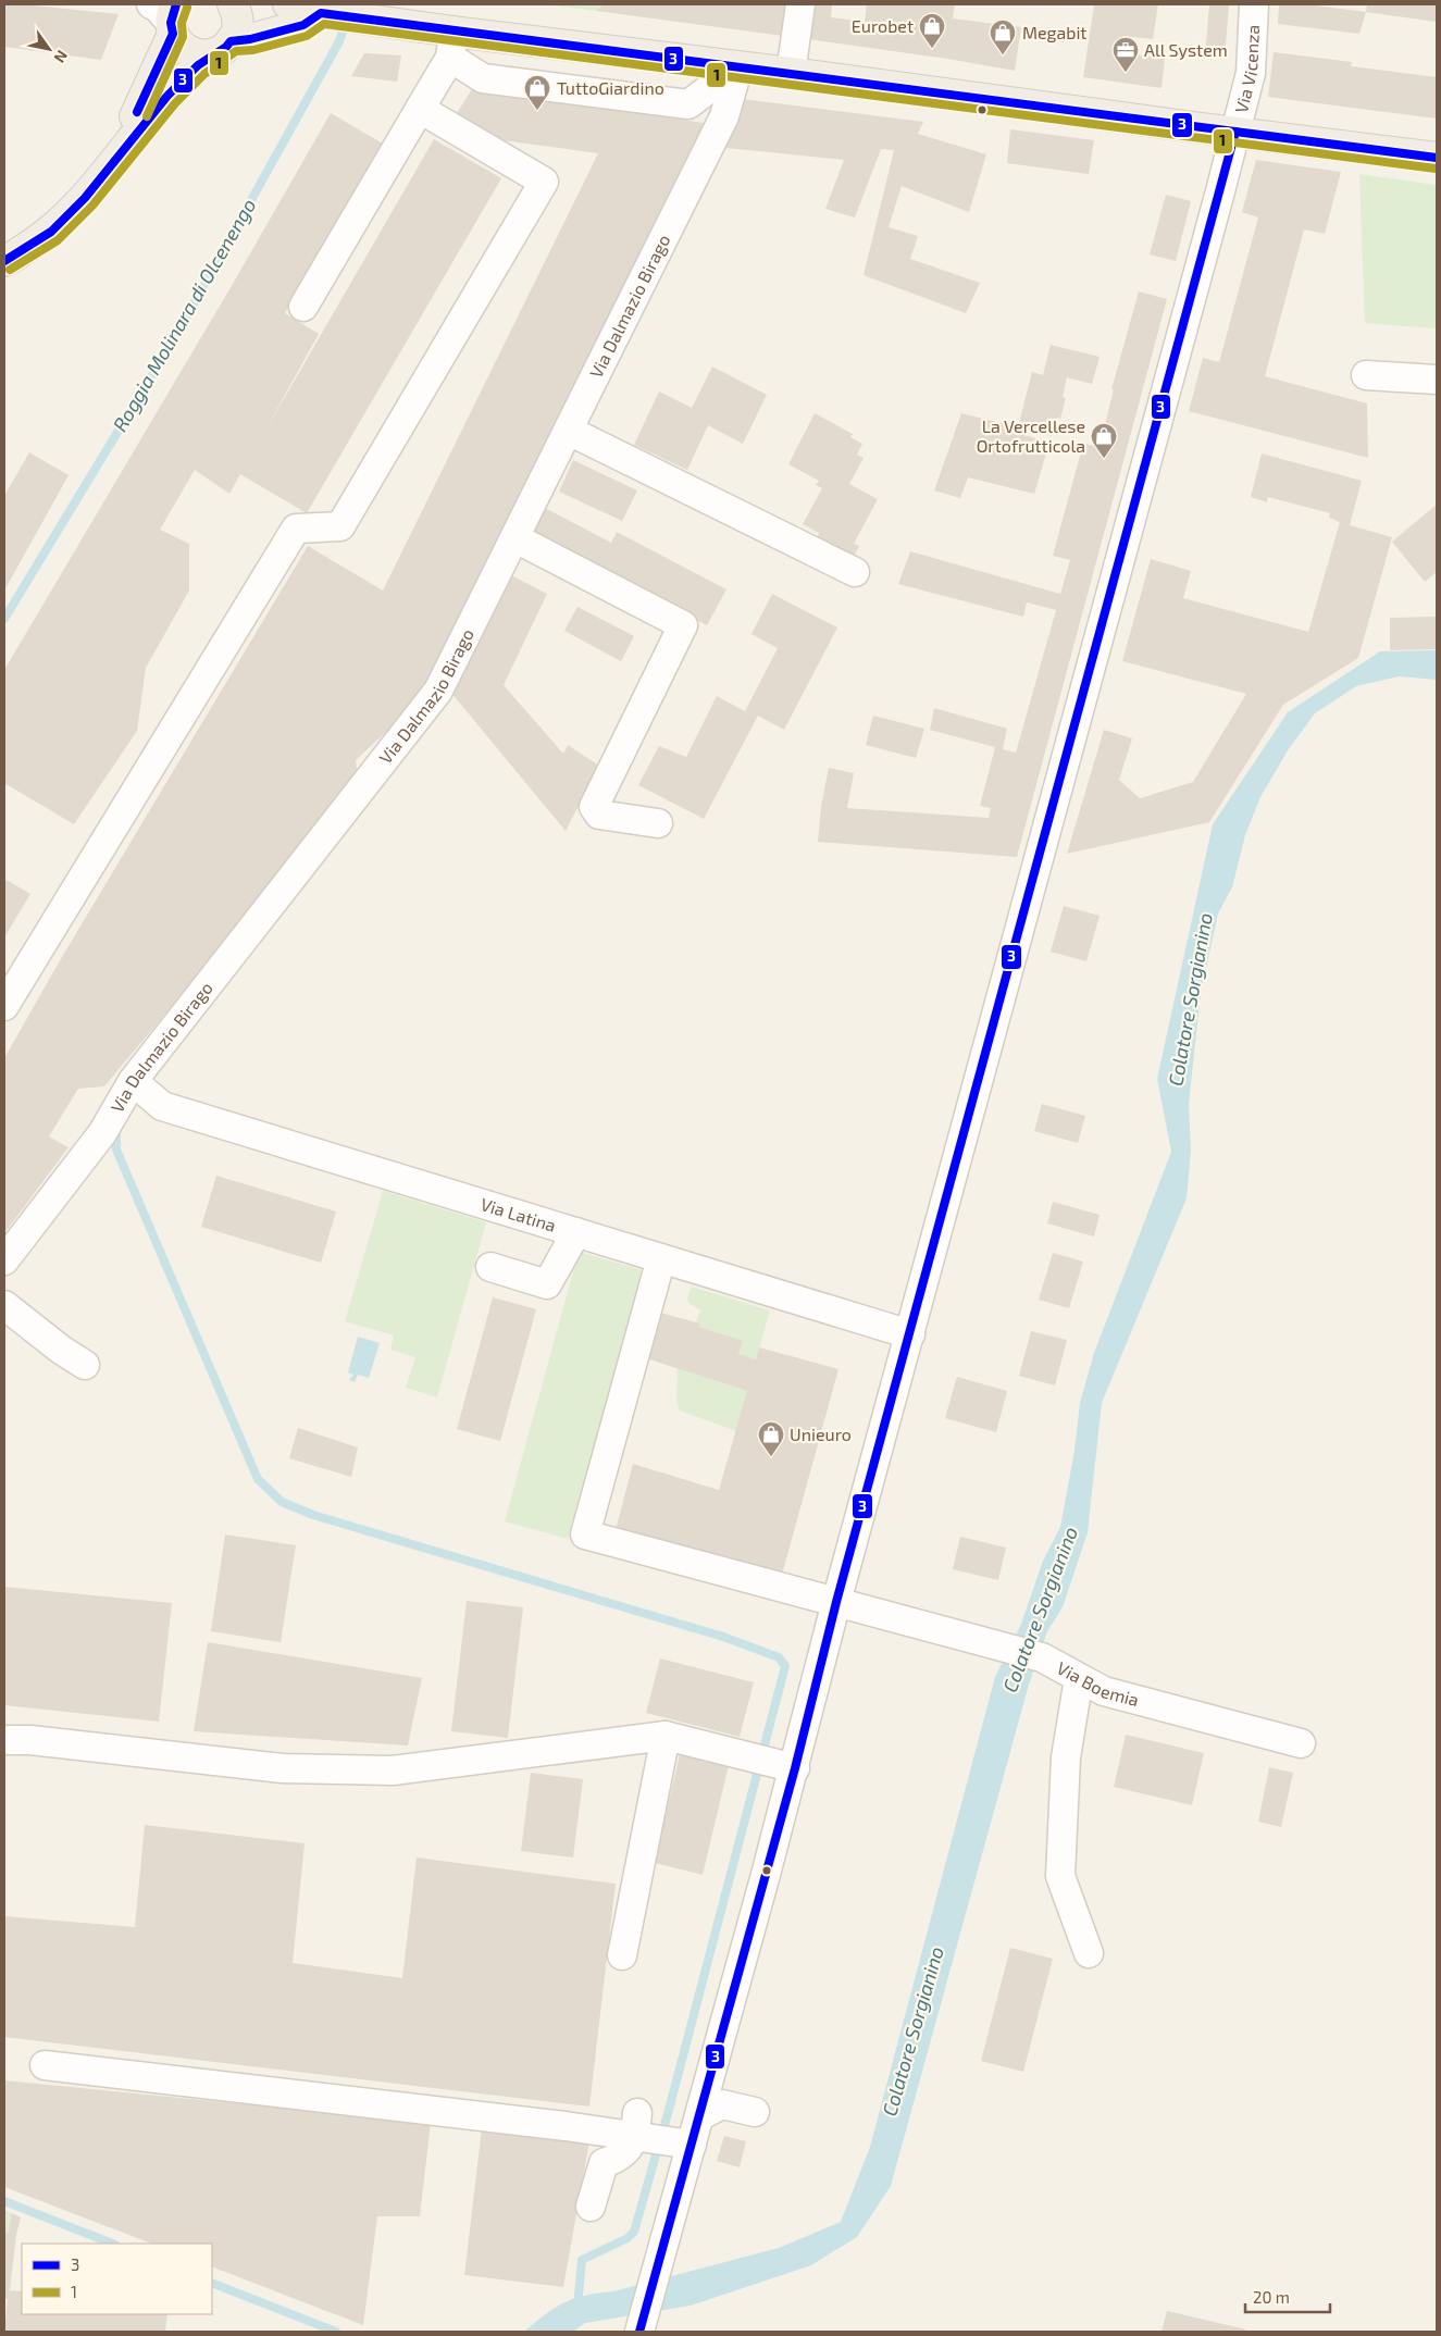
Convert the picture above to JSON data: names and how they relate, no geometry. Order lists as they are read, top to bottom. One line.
{"streets":{"street":["Via Vicenza","Via Dalmazio Birago","Via Latina","Via Boemia"]},"crossings":[["Via Vicenza","Via Latina"],["Via Vicenza","Via Boemia"],["Via Dalmazio Birago","Via Latina"],["Via Latina","Via Boemia"]],"water":["Roggia Molinara di Olcenengo","Colatore Sorgianino"],"places":{"shop":["Eurobet","Megabit","TuttoGiardino","La Vercellese Ortofrutticola","Unieuro"],"office":["All System"]},"lines":["transit line 3","transit line 1"],"legend":["3","1"],"scale_bar":"20 m","north":"bottom right"}
